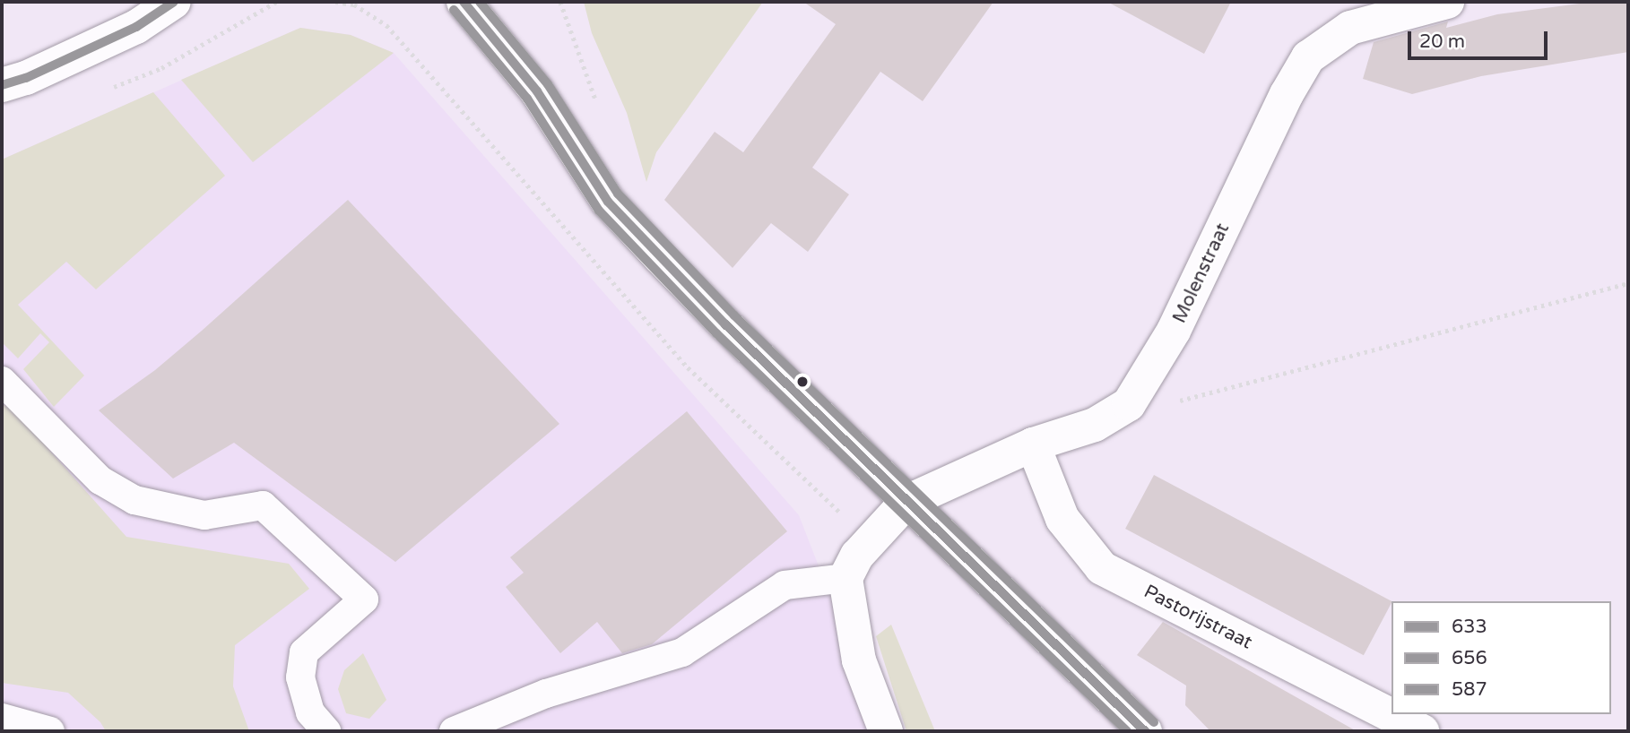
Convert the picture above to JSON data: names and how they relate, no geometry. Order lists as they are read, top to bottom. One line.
{"streets":{"street":["Molenstraat","Pastorijstraat"]},"crossings":[["Molenstraat","Pastorijstraat"]],"lines":["transit line 633","transit line 587","transit line 656"],"legend":["633","656","587"],"scale_bar":"20 m"}
